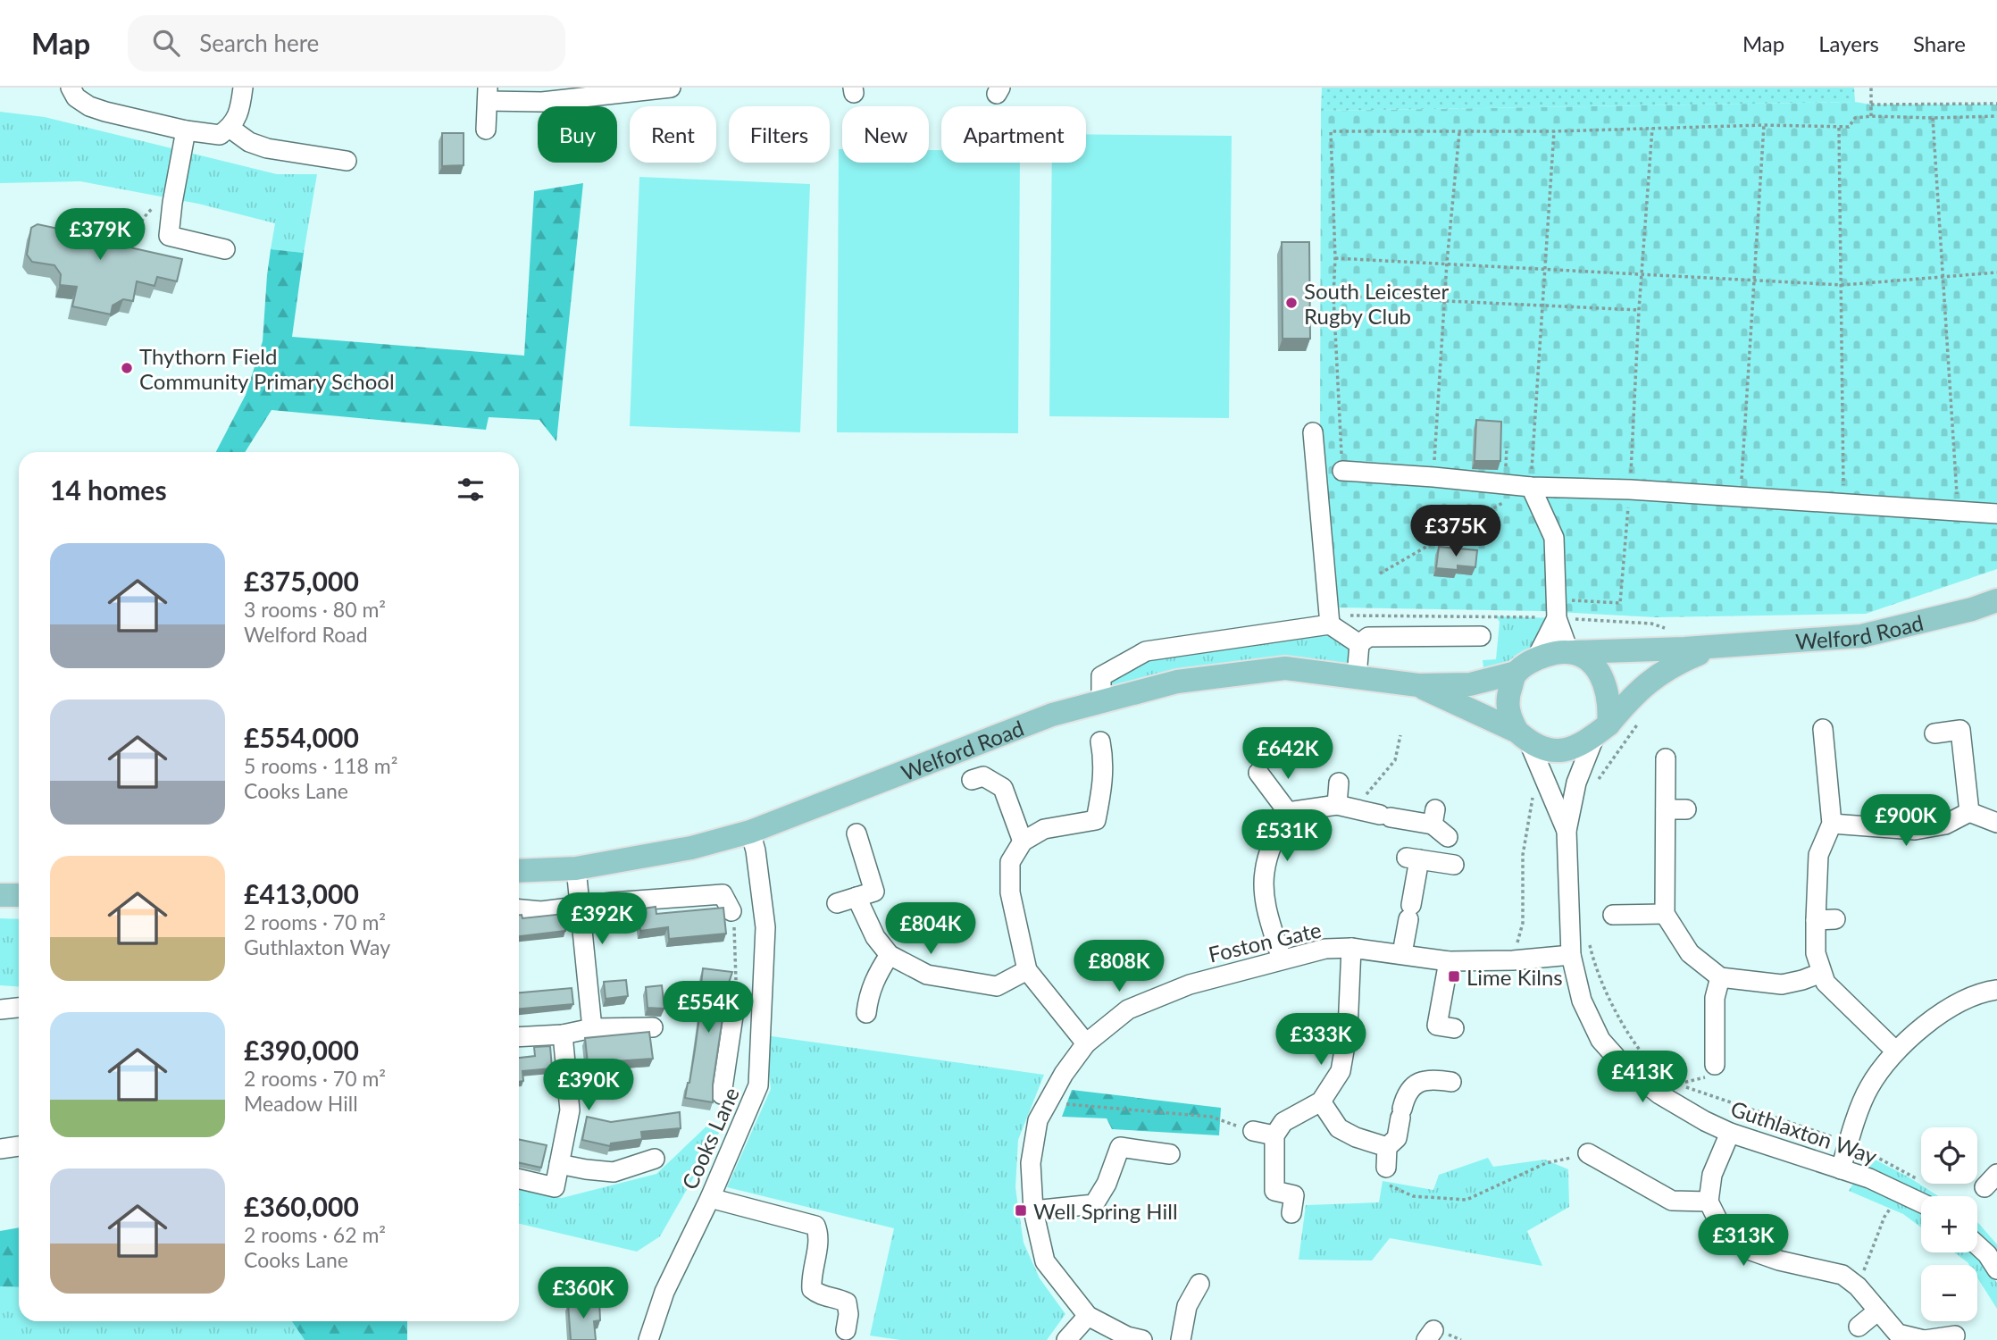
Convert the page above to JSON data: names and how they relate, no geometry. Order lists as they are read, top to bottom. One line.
{"streets":{"main road":["Welford Road"],"street":["Foston Gate","Guthlaxton Way","Cooks Lane"]},"crossings":[["Welford Road","Guthlaxton Way"],["Welford Road","Cooks Lane"],["Foston Gate","Guthlaxton Way"]],"places":{"other":["South Leicester Rugby Club","Thythorn Field Community Primary School"],"transit":["Lime Kilns","Well Spring Hill"]},"page":{"header":"Map","search":"Search here","nav":["Map","Layers","Share"],"chip":["Buy","Rent","Filters","New","Apartment"],"price":["£379K","£375K","£642K","£900K","£531K","£392K","£804K","£808K","£554K","£333K","£413K","£390K","£313K","£360K"],"heading":"14 homes","list":[{"name":"£375,000","note":"3 rooms · 80 m² · Welford Road"},{"name":"£554,000","note":"5 rooms · 118 m² · Cooks Lane"},{"name":"£413,000","note":"2 rooms · 70 m² · Guthlaxton Way"},{"name":"£390,000","note":"2 rooms · 70 m² · Meadow Hill"},{"name":"£360,000","note":"2 rooms · 62 m² · Cooks Lane"}],"map_buttons":["+","−"]}}
